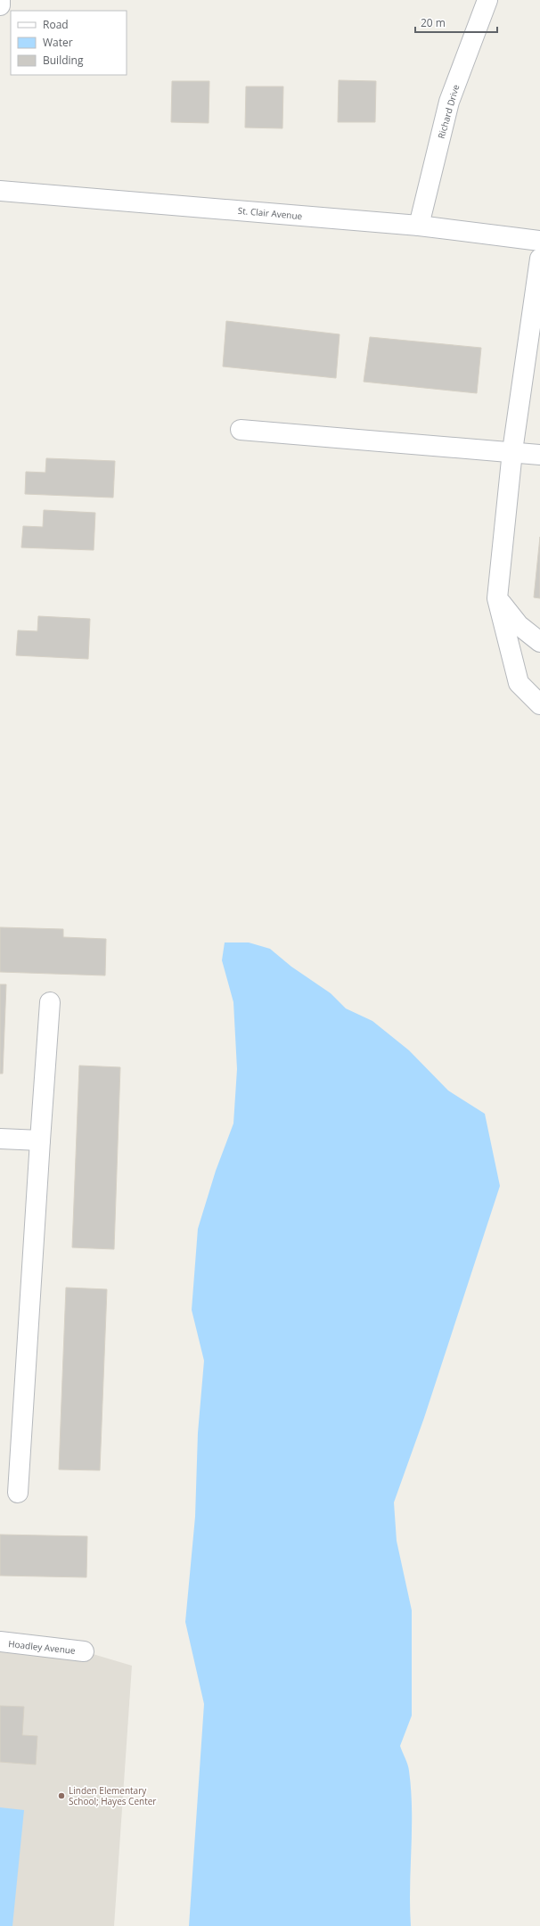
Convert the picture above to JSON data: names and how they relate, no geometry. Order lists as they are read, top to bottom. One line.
{"streets":{"street":["Richard Drive","St. Clair Avenue","Hoadley Avenue"]},"crossings":[["Richard Drive","St. Clair Avenue"]],"places":["Linden Elementary School; Hayes Center"],"legend":["Road","Water","Building"],"scale_bar":"20 m"}
